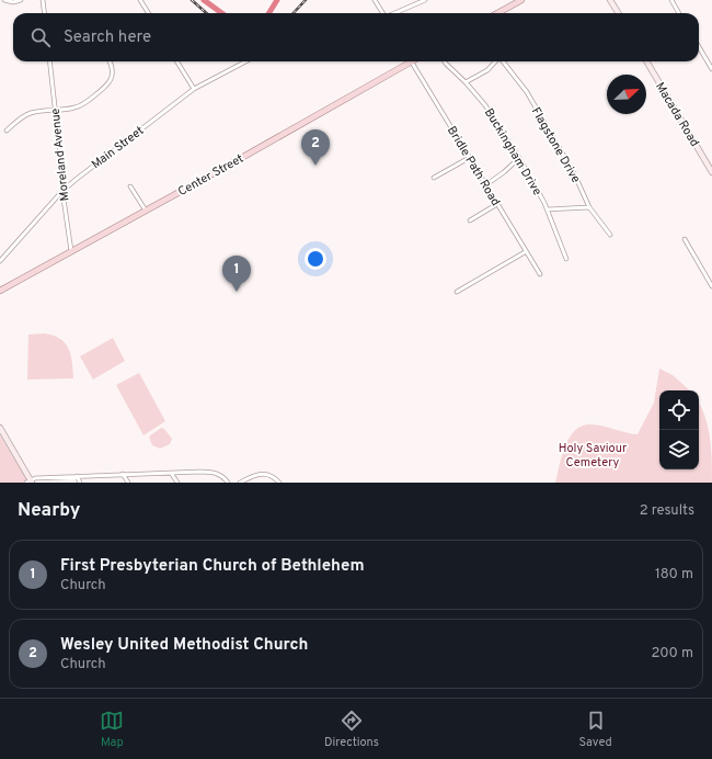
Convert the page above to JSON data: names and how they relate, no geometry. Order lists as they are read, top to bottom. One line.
{"streets":{"main road":["Center Street"],"street":["Macada Road","Flagstone Drive","Main Street","Buckingham Drive","Moreland Avenue","Bridle Path Road"]},"crossings":[["Main Street","Moreland Avenue"],["Moreland Avenue","Center Street"]],"parks":["Holy Saviour Cemetery"],"north":"top right","page":{"search":"Search here","pins":["2","1"],"heading":["Nearby","2 results"],"list":[{"mark":"1","name":"First Presbyterian Church of Bethlehem","note":"Church","value":"180 m"},{"mark":"2","name":"Wesley United Methodist Church","note":"Church","value":"200 m"}],"nav":["Map","Directions","Saved"]}}
